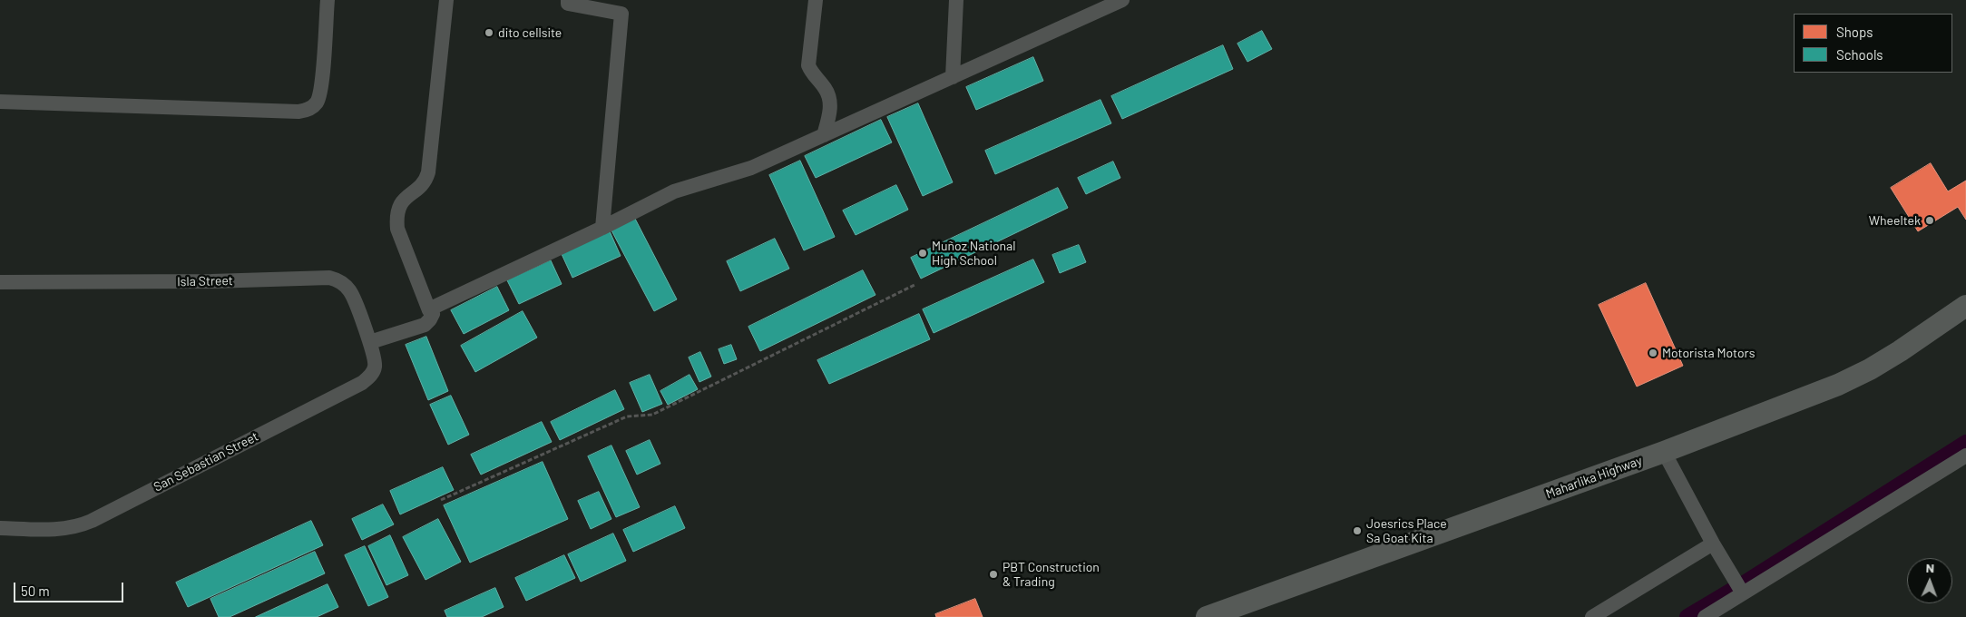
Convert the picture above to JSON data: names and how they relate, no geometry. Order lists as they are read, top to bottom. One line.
{"streets":{"highway":["Maharlika Highway"],"street":["Isla Street","San Sebastian Street"]},"crossings":[["Isla Street","San Sebastian Street"]],"places":["dito cellsite","Wheeltek","Muñoz National High School","Motorista Motors","Joesrics Place Sa Goat Kita","PBT Construction & Trading"],"legend":["Shops","Schools"],"scale_bar":"50 m","north":"top"}
